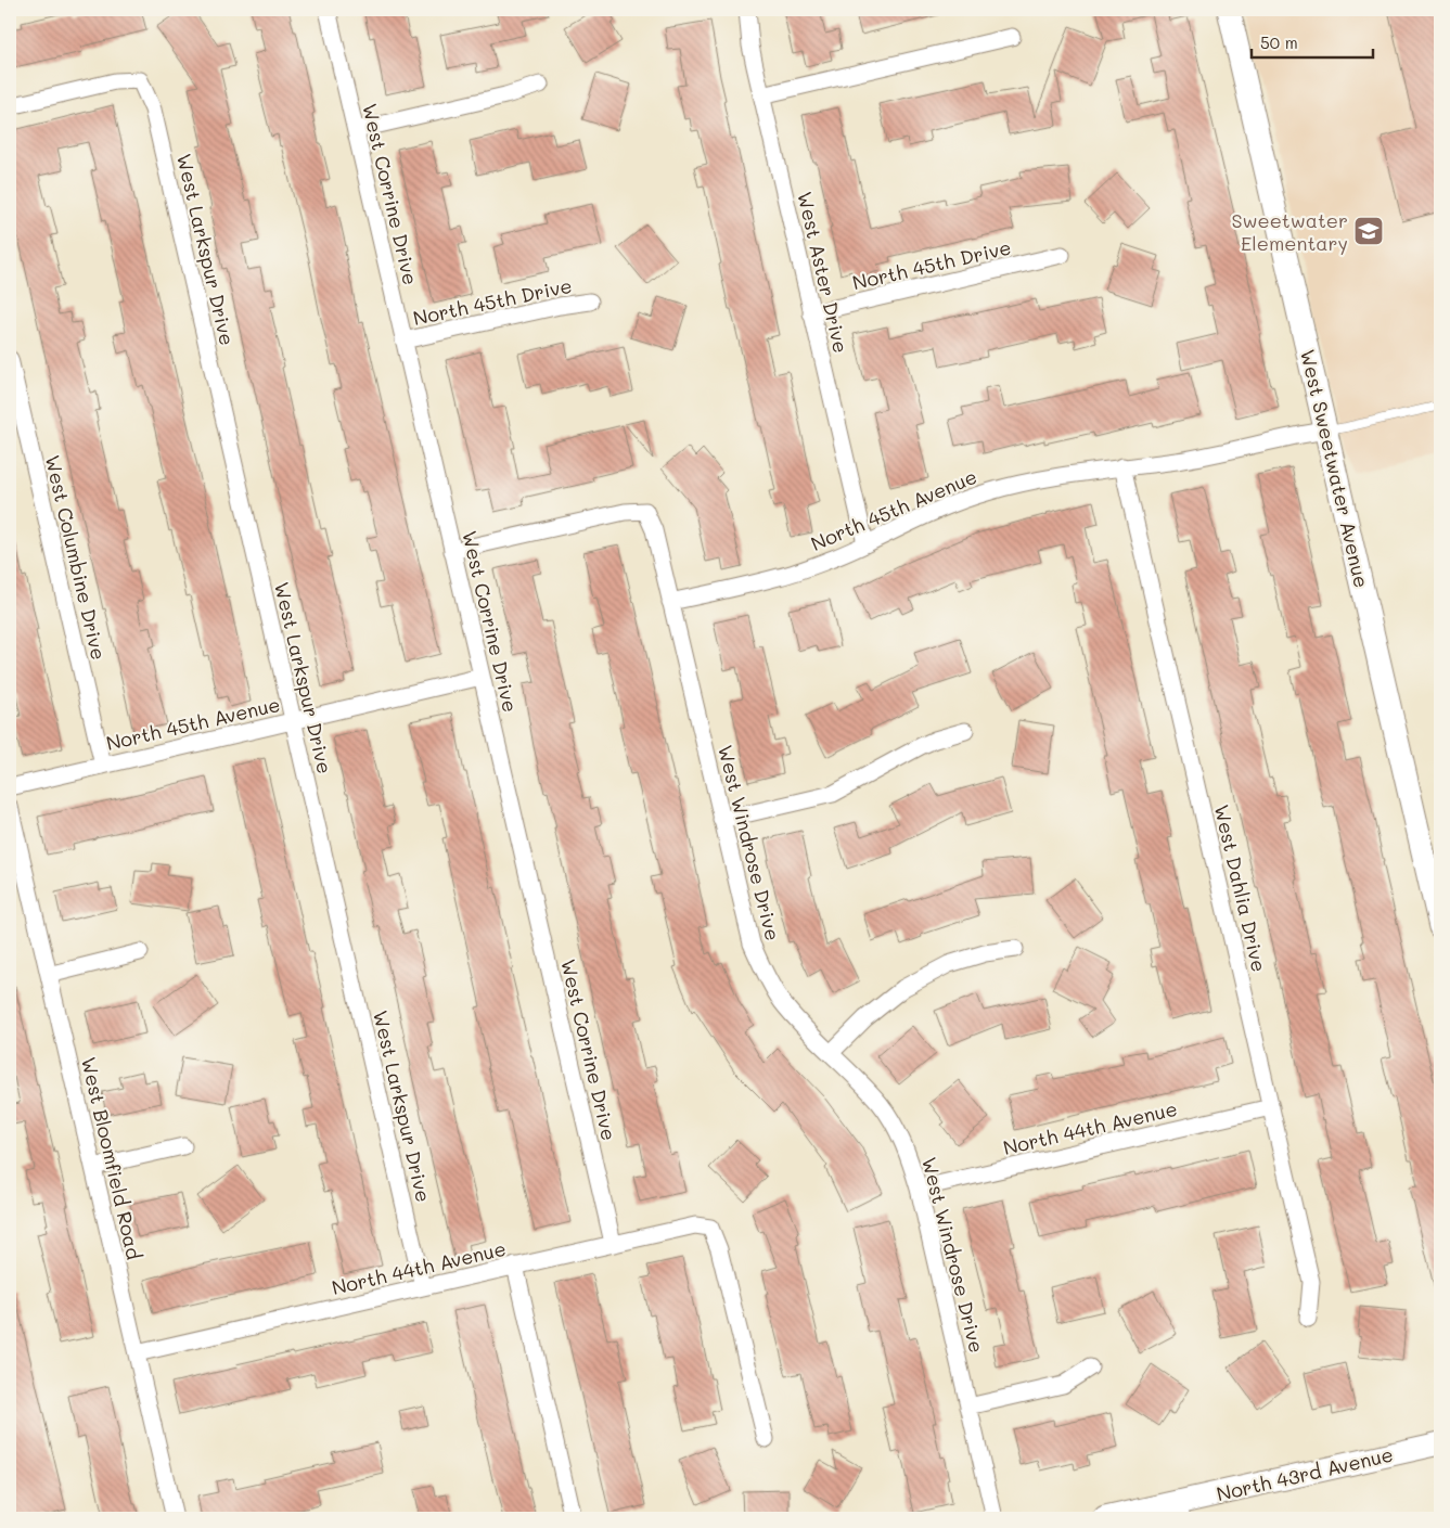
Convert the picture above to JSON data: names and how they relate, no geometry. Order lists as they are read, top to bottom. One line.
{"streets":{"street":["West Corrine Drive","West Larkspur Drive","North 45th Drive","West Aster Drive","West Sweetwater Avenue","North 45th Avenue","West Columbine Drive","West Windrose Drive","West Dahlia Drive","North 44th Avenue","West Bloomfield Road","North 43rd Avenue"]},"crossings":[["West Corrine Drive","North 45th Drive"],["West Corrine Drive","North 45th Avenue"],["West Corrine Drive","West Windrose Drive"],["West Corrine Drive","North 44th Avenue"],["West Larkspur Drive","North 45th Avenue"],["West Larkspur Drive","North 44th Avenue"],["North 45th Drive","West Aster Drive"],["West Aster Drive","North 45th Avenue"],["West Sweetwater Avenue","North 45th Avenue"],["North 45th Avenue","West Columbine Drive"],["North 45th Avenue","West Windrose Drive"],["North 45th Avenue","West Dahlia Drive"],["West Windrose Drive","North 44th Avenue"],["West Dahlia Drive","North 44th Avenue"],["North 44th Avenue","West Bloomfield Road"]],"places":{"school or university":["Sweetwater Elementary"]},"scale_bar":"50 m"}
